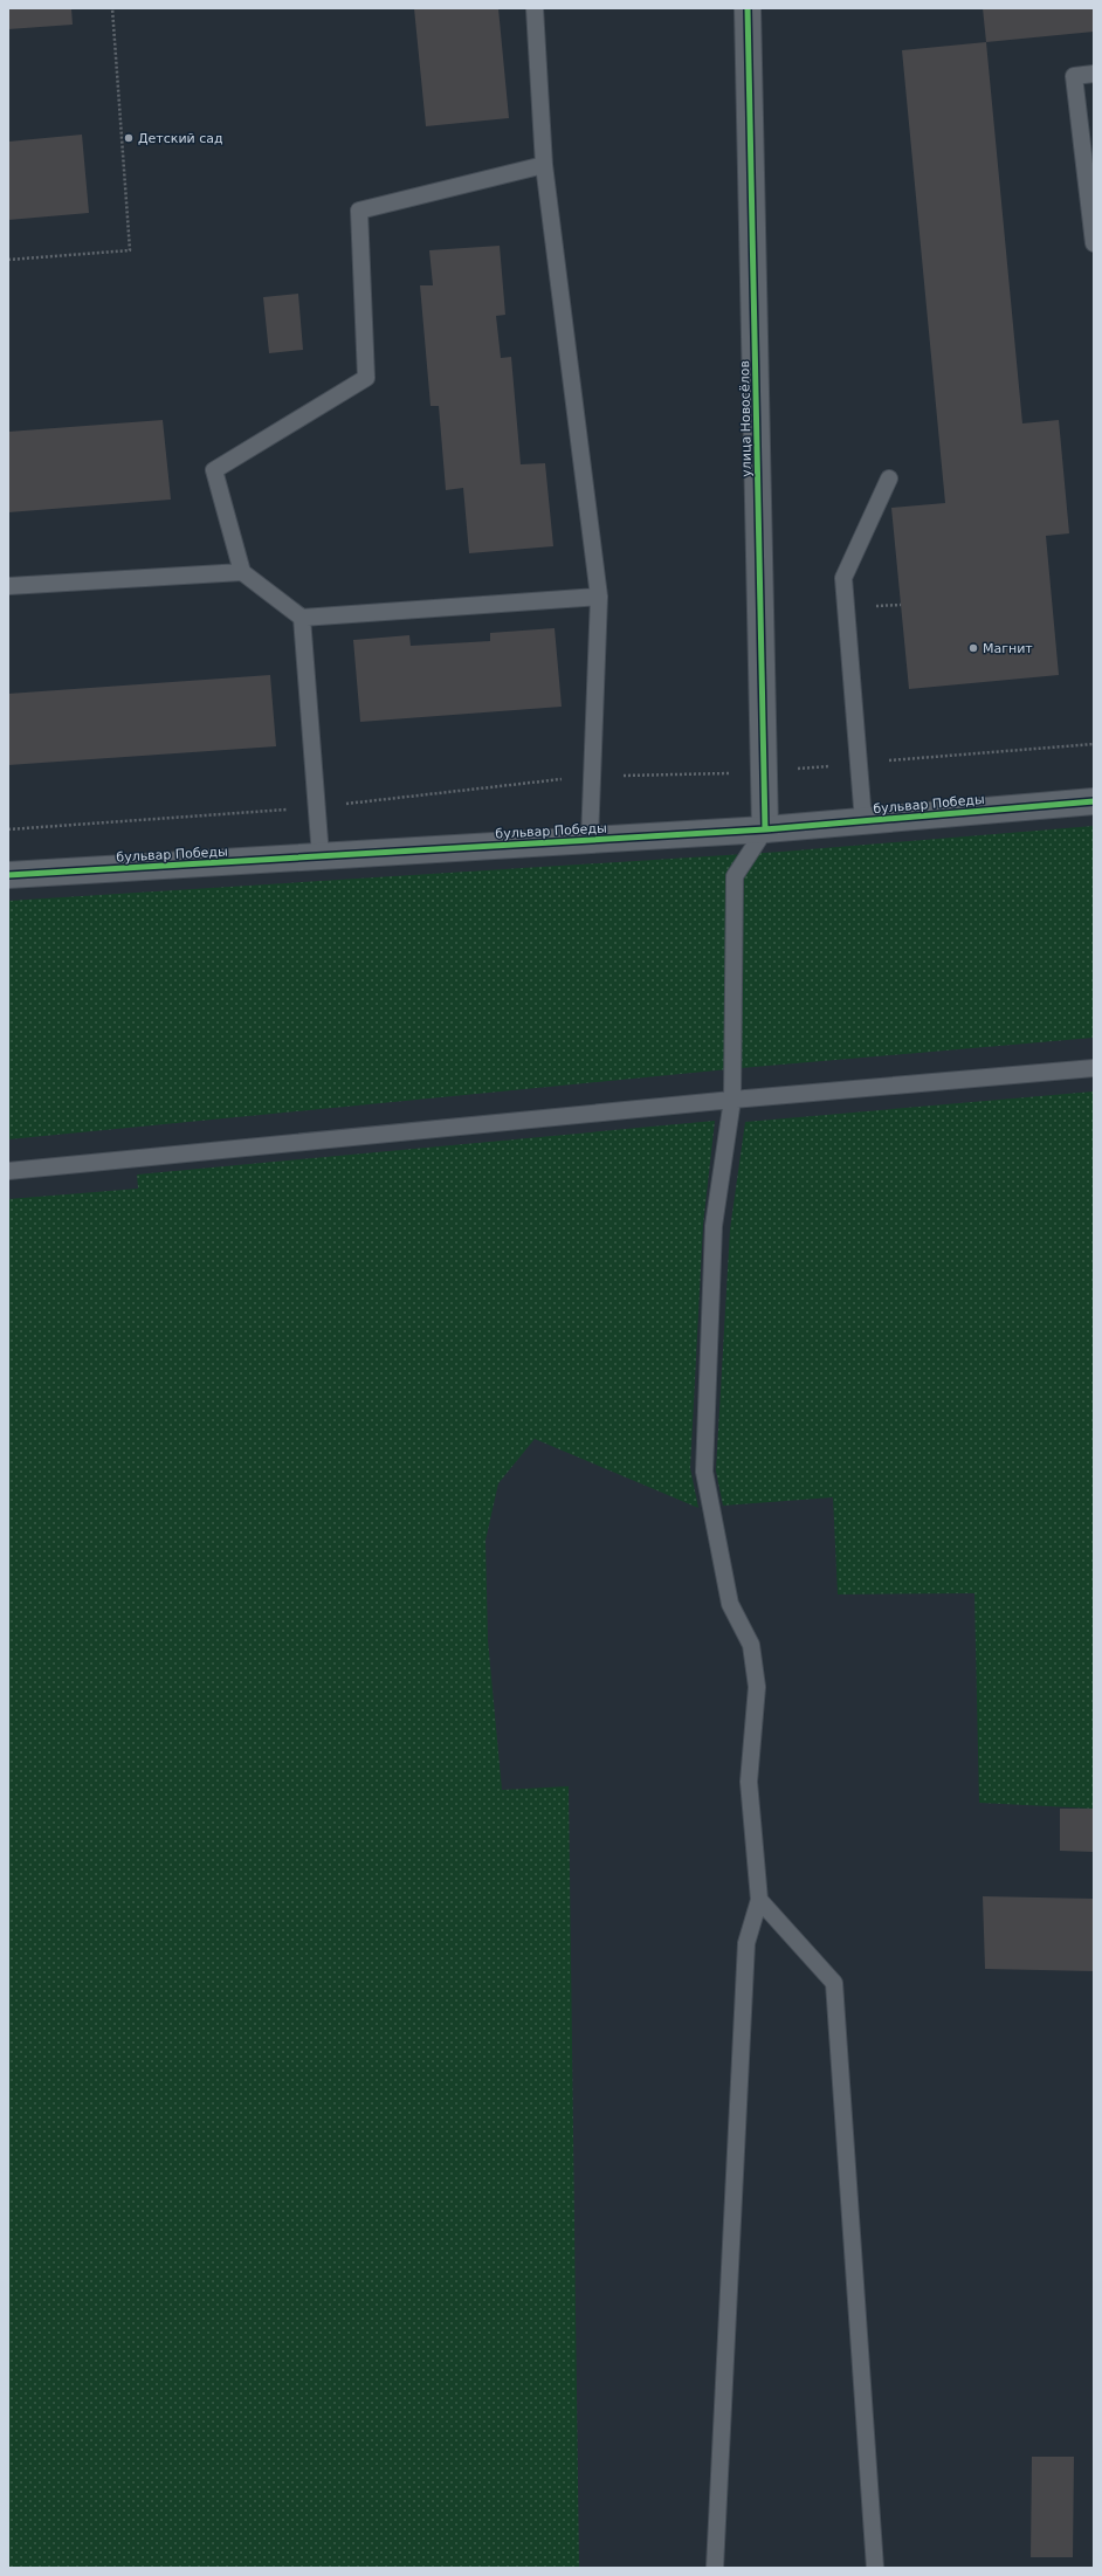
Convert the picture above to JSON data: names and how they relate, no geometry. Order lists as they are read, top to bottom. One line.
{"streets":{"street":["улица Новосёлов","бульвар Победы"]},"crossings":[["улица Новосёлов","бульвар Победы"]],"places":["Детский сад","Магнит"]}
